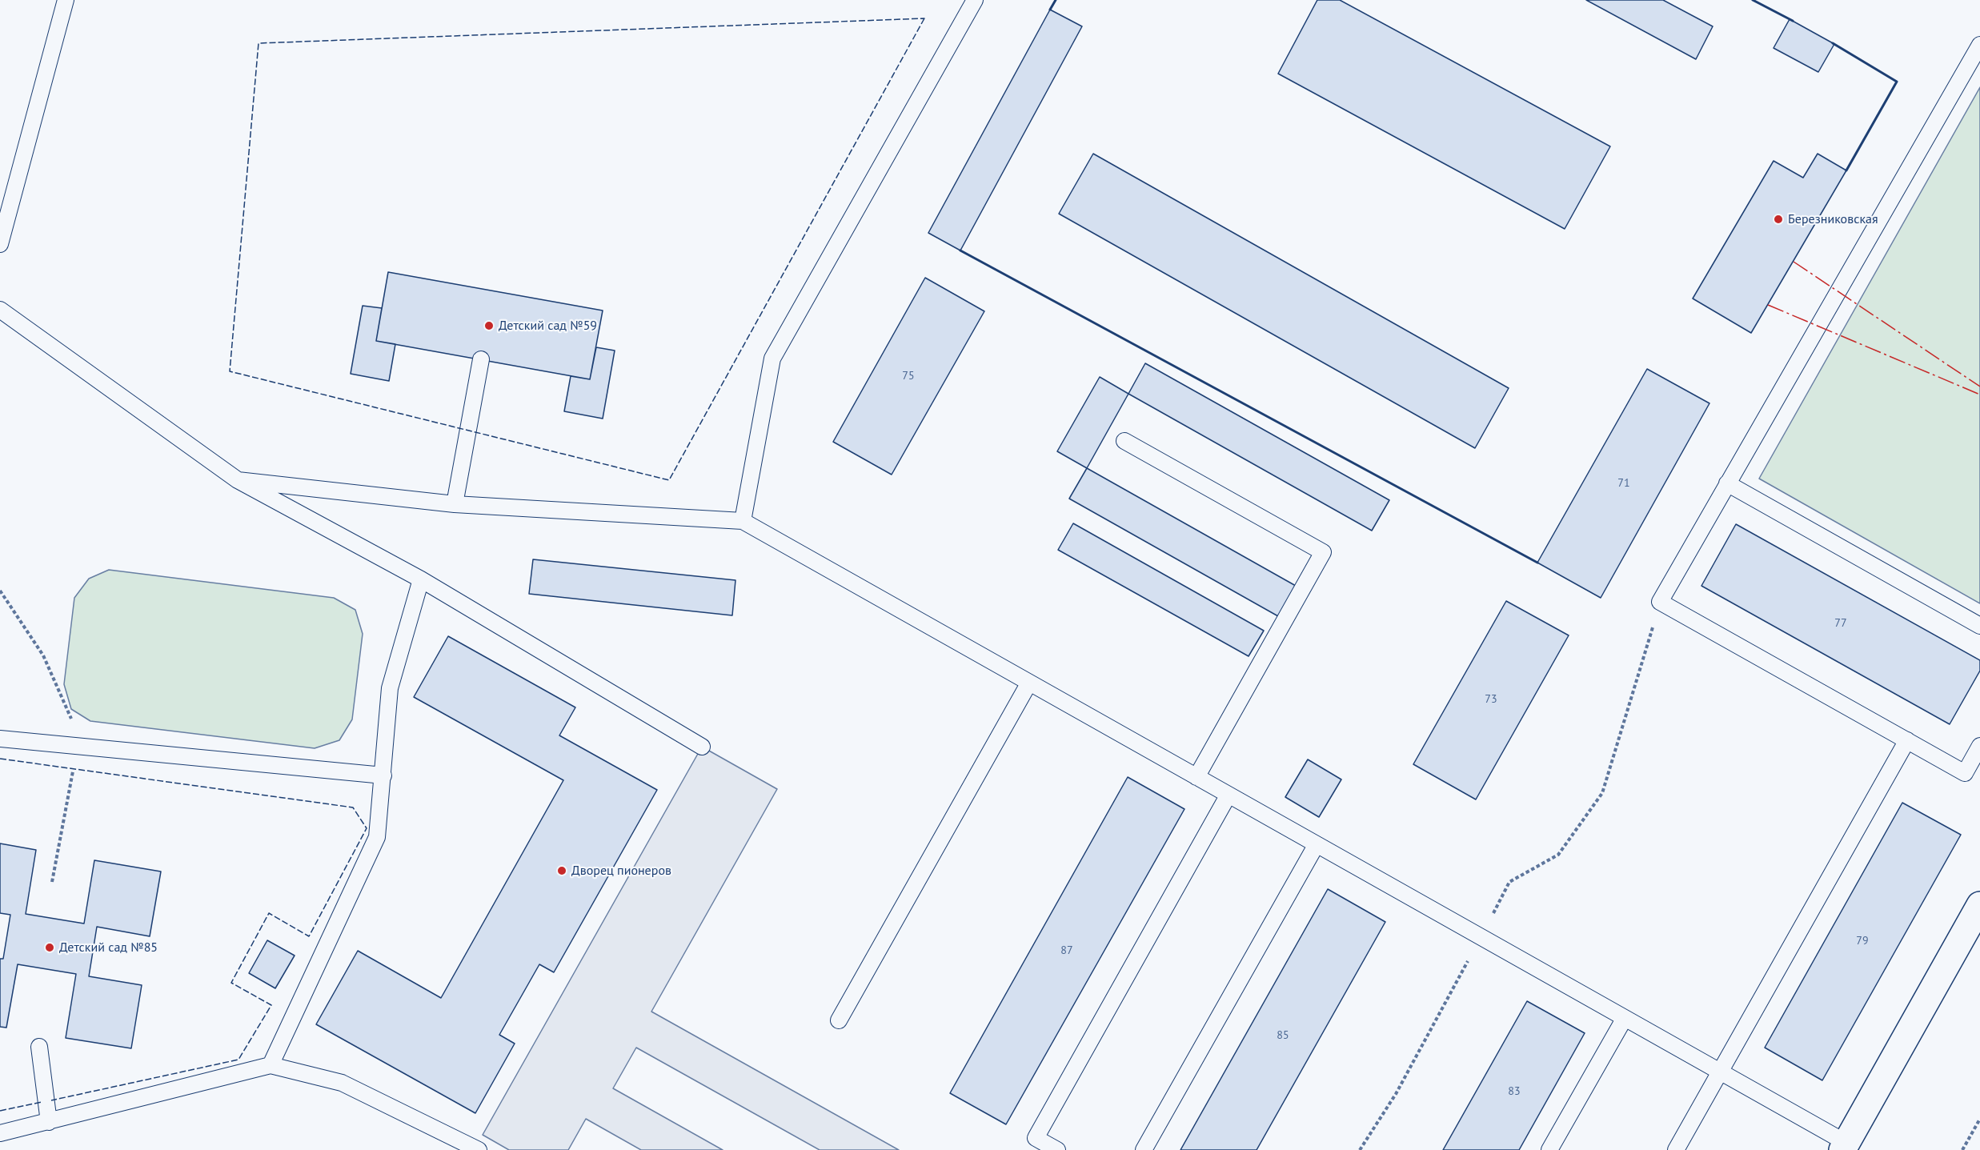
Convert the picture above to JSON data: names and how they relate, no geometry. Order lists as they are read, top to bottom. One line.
{"places":["Березниковская","Детский сад №59","Дворец пионеров","Детский сад №85"],"house_numbers":["75","71","77","73","79","87","85","83"]}
